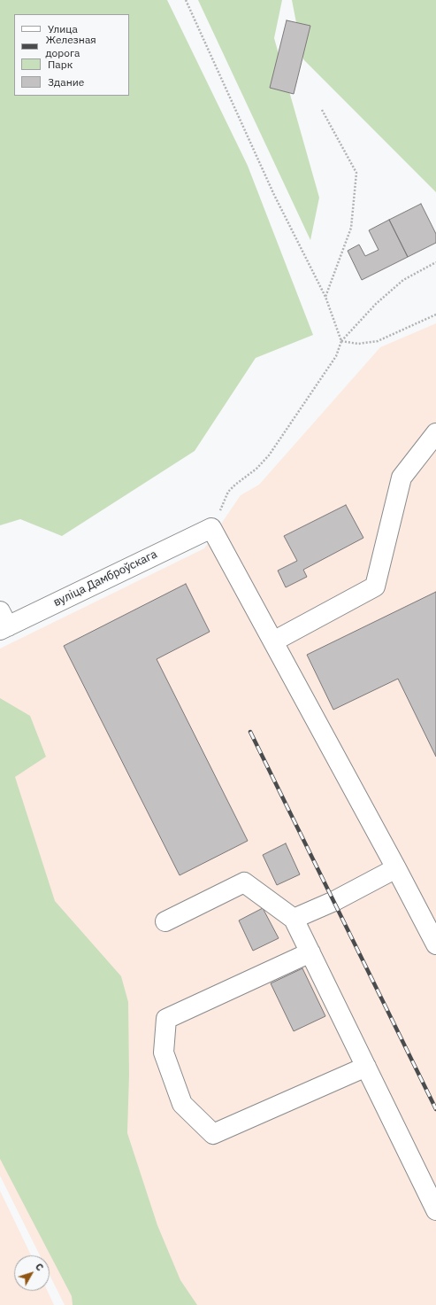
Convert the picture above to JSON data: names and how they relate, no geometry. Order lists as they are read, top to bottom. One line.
{"streets":{"street":["вуліца Дамброўскага"]},"legend":["Улица","Железная дорога","Парк","Здание"],"north":"top right"}
